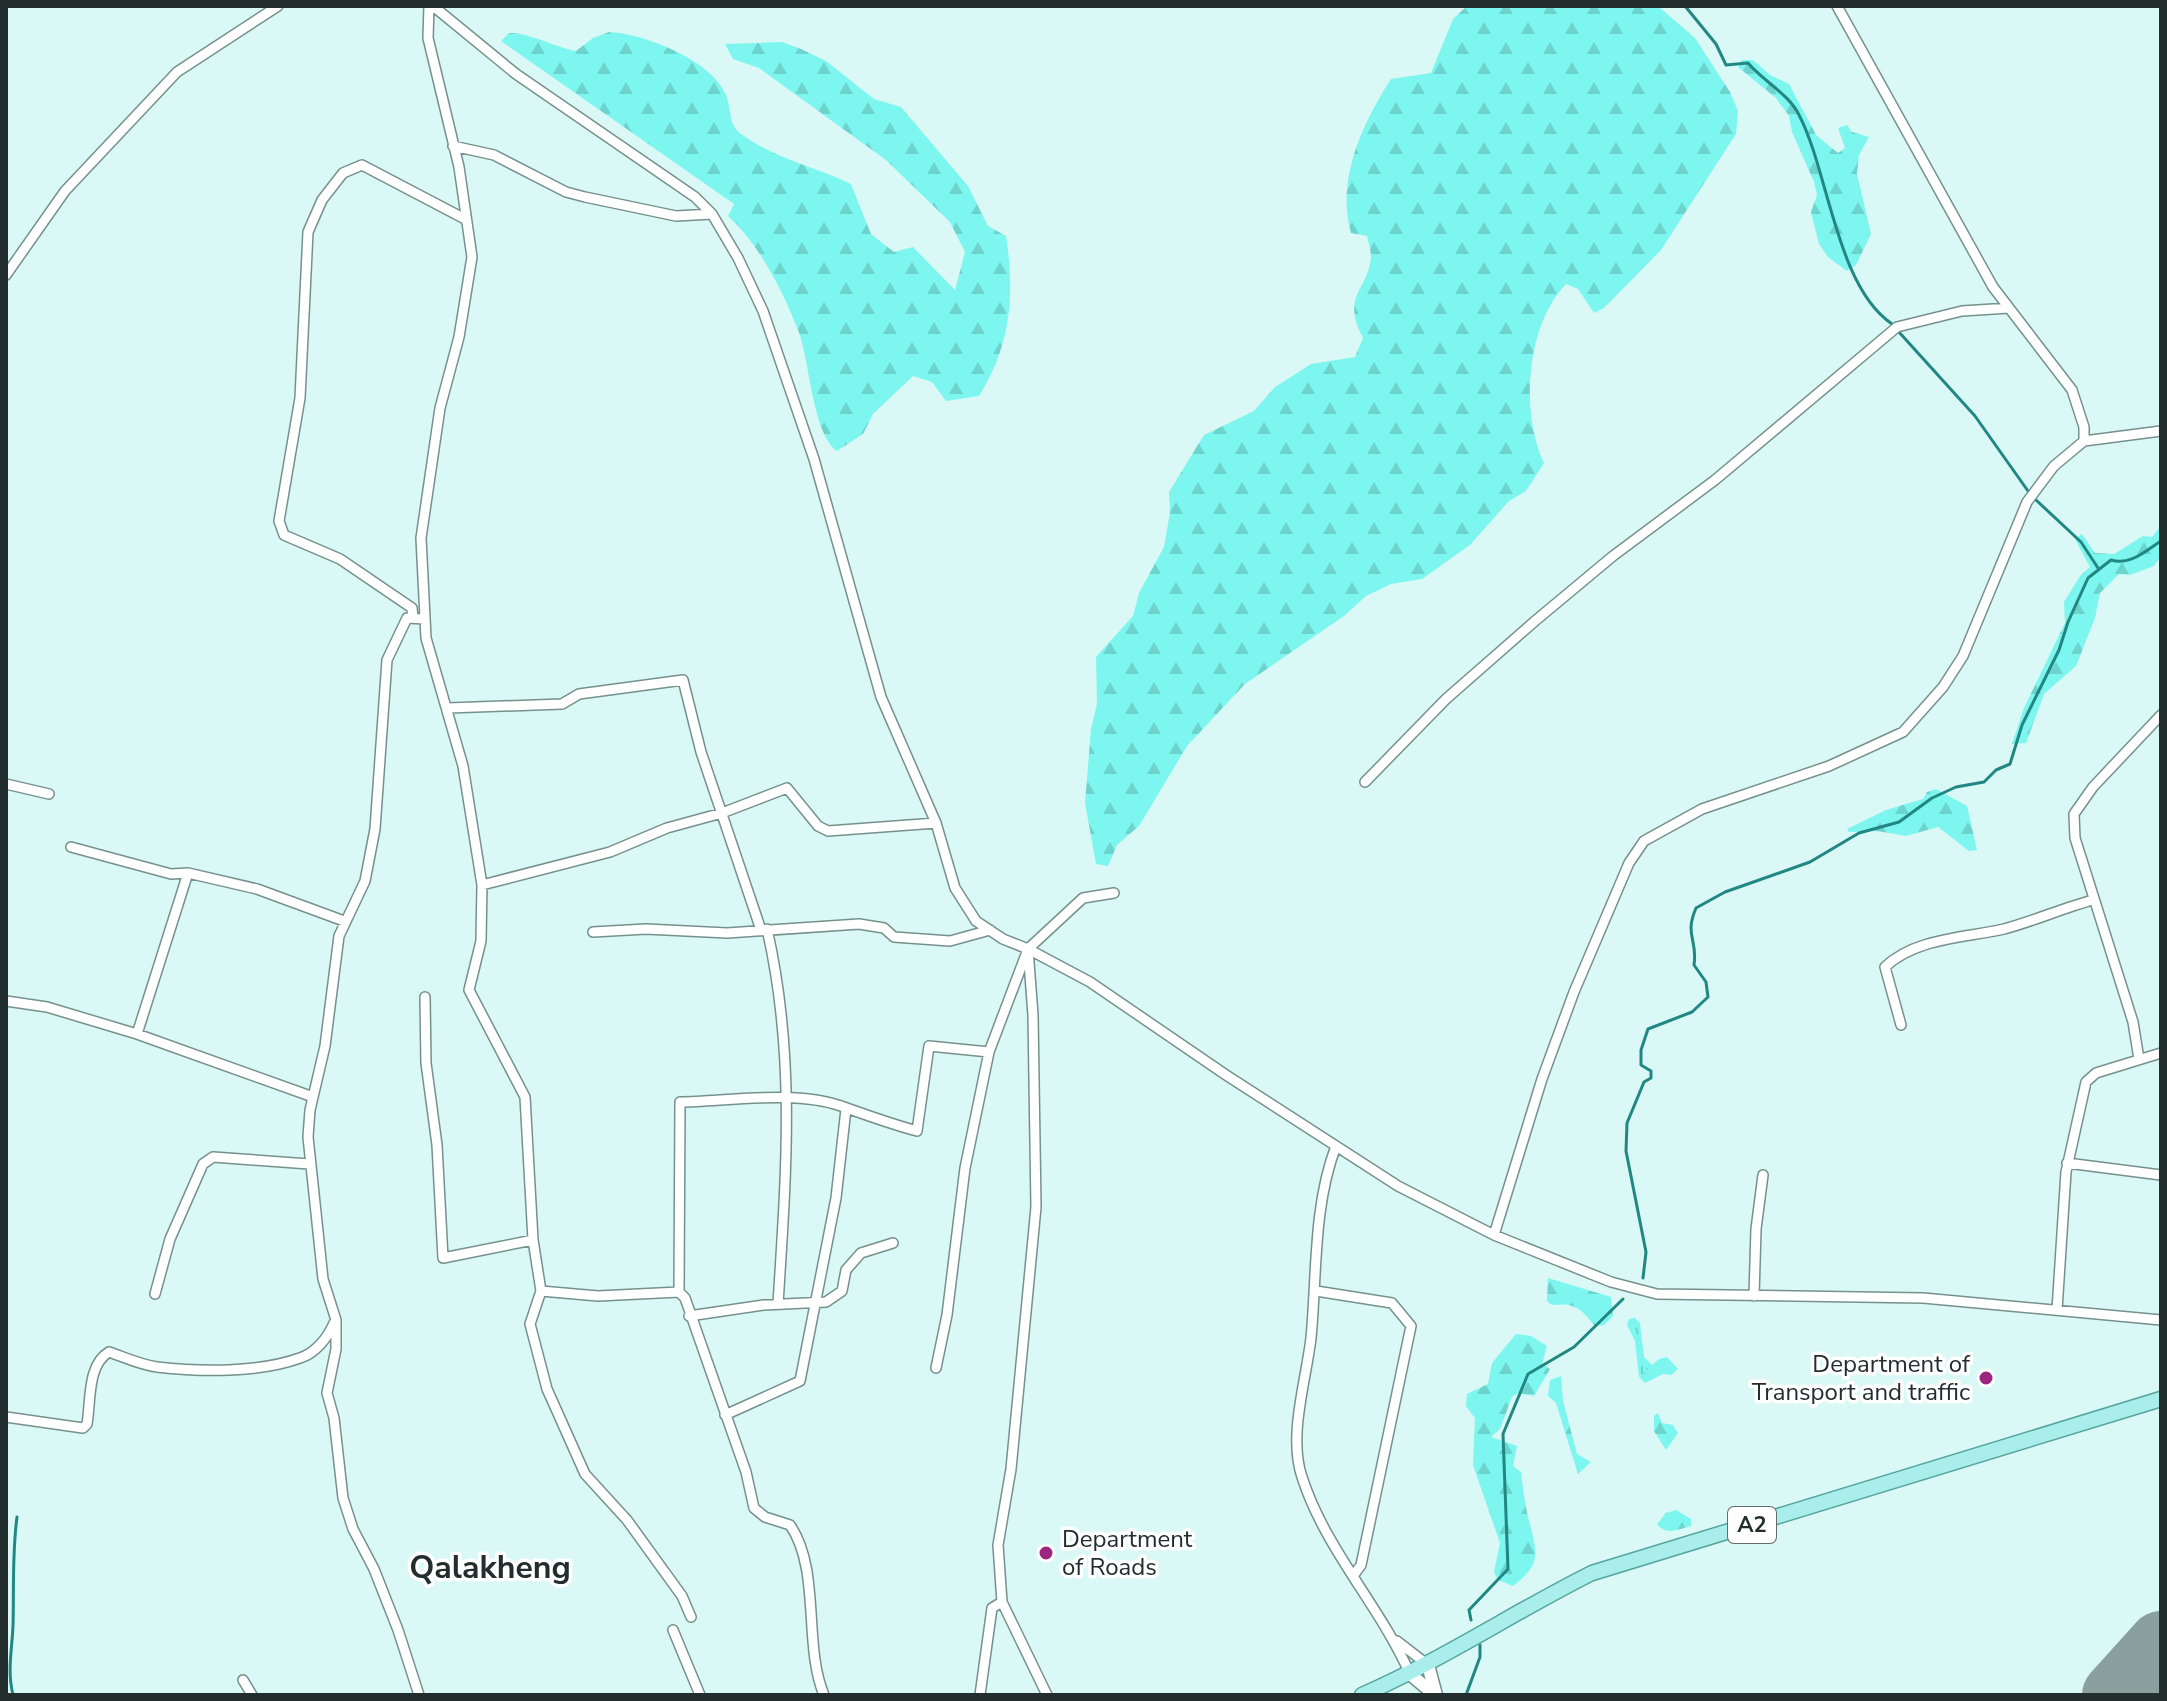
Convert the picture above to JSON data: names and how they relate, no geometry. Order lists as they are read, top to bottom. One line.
{"streets":{"main road":["A2"]},"districts":["Qalakheng"],"places":["Department of Transport and traffic","Department of Roads"]}
